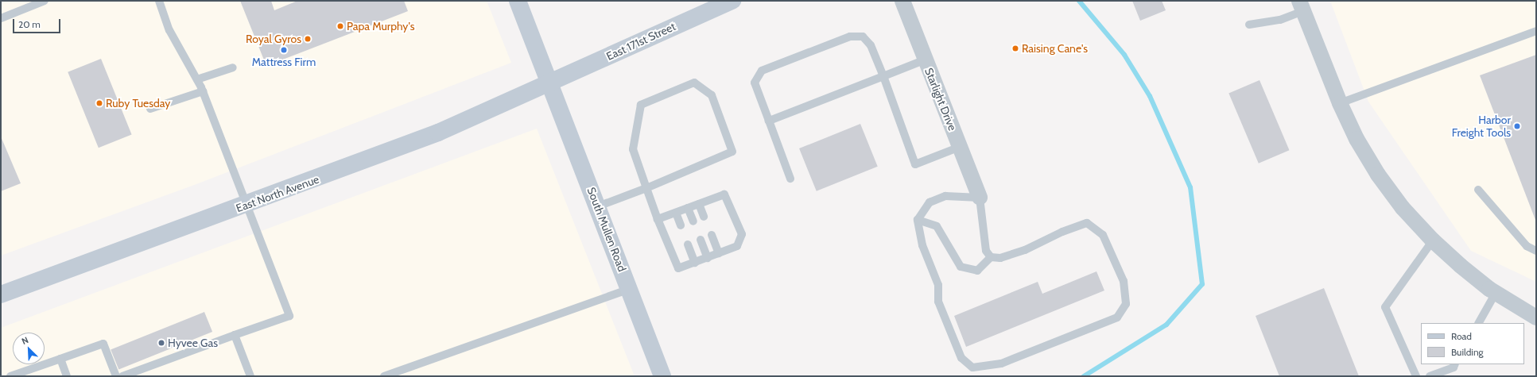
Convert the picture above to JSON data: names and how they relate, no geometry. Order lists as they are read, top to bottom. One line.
{"streets":{"main road":["East 171st Street","East North Avenue","South Mullen Road"],"street":["Starlight Drive"]},"crossings":[["East 171st Street","East North Avenue"],["East 171st Street","South Mullen Road"],["East North Avenue","South Mullen Road"]],"places":["Papa Murphy's","Royal Gyros","Raising Cane's","Mattress Firm","Ruby Tuesday","Harbor Freight Tools","Hyvee Gas"],"legend":["Road","Building"],"scale_bar":"20 m","north":"top left"}
